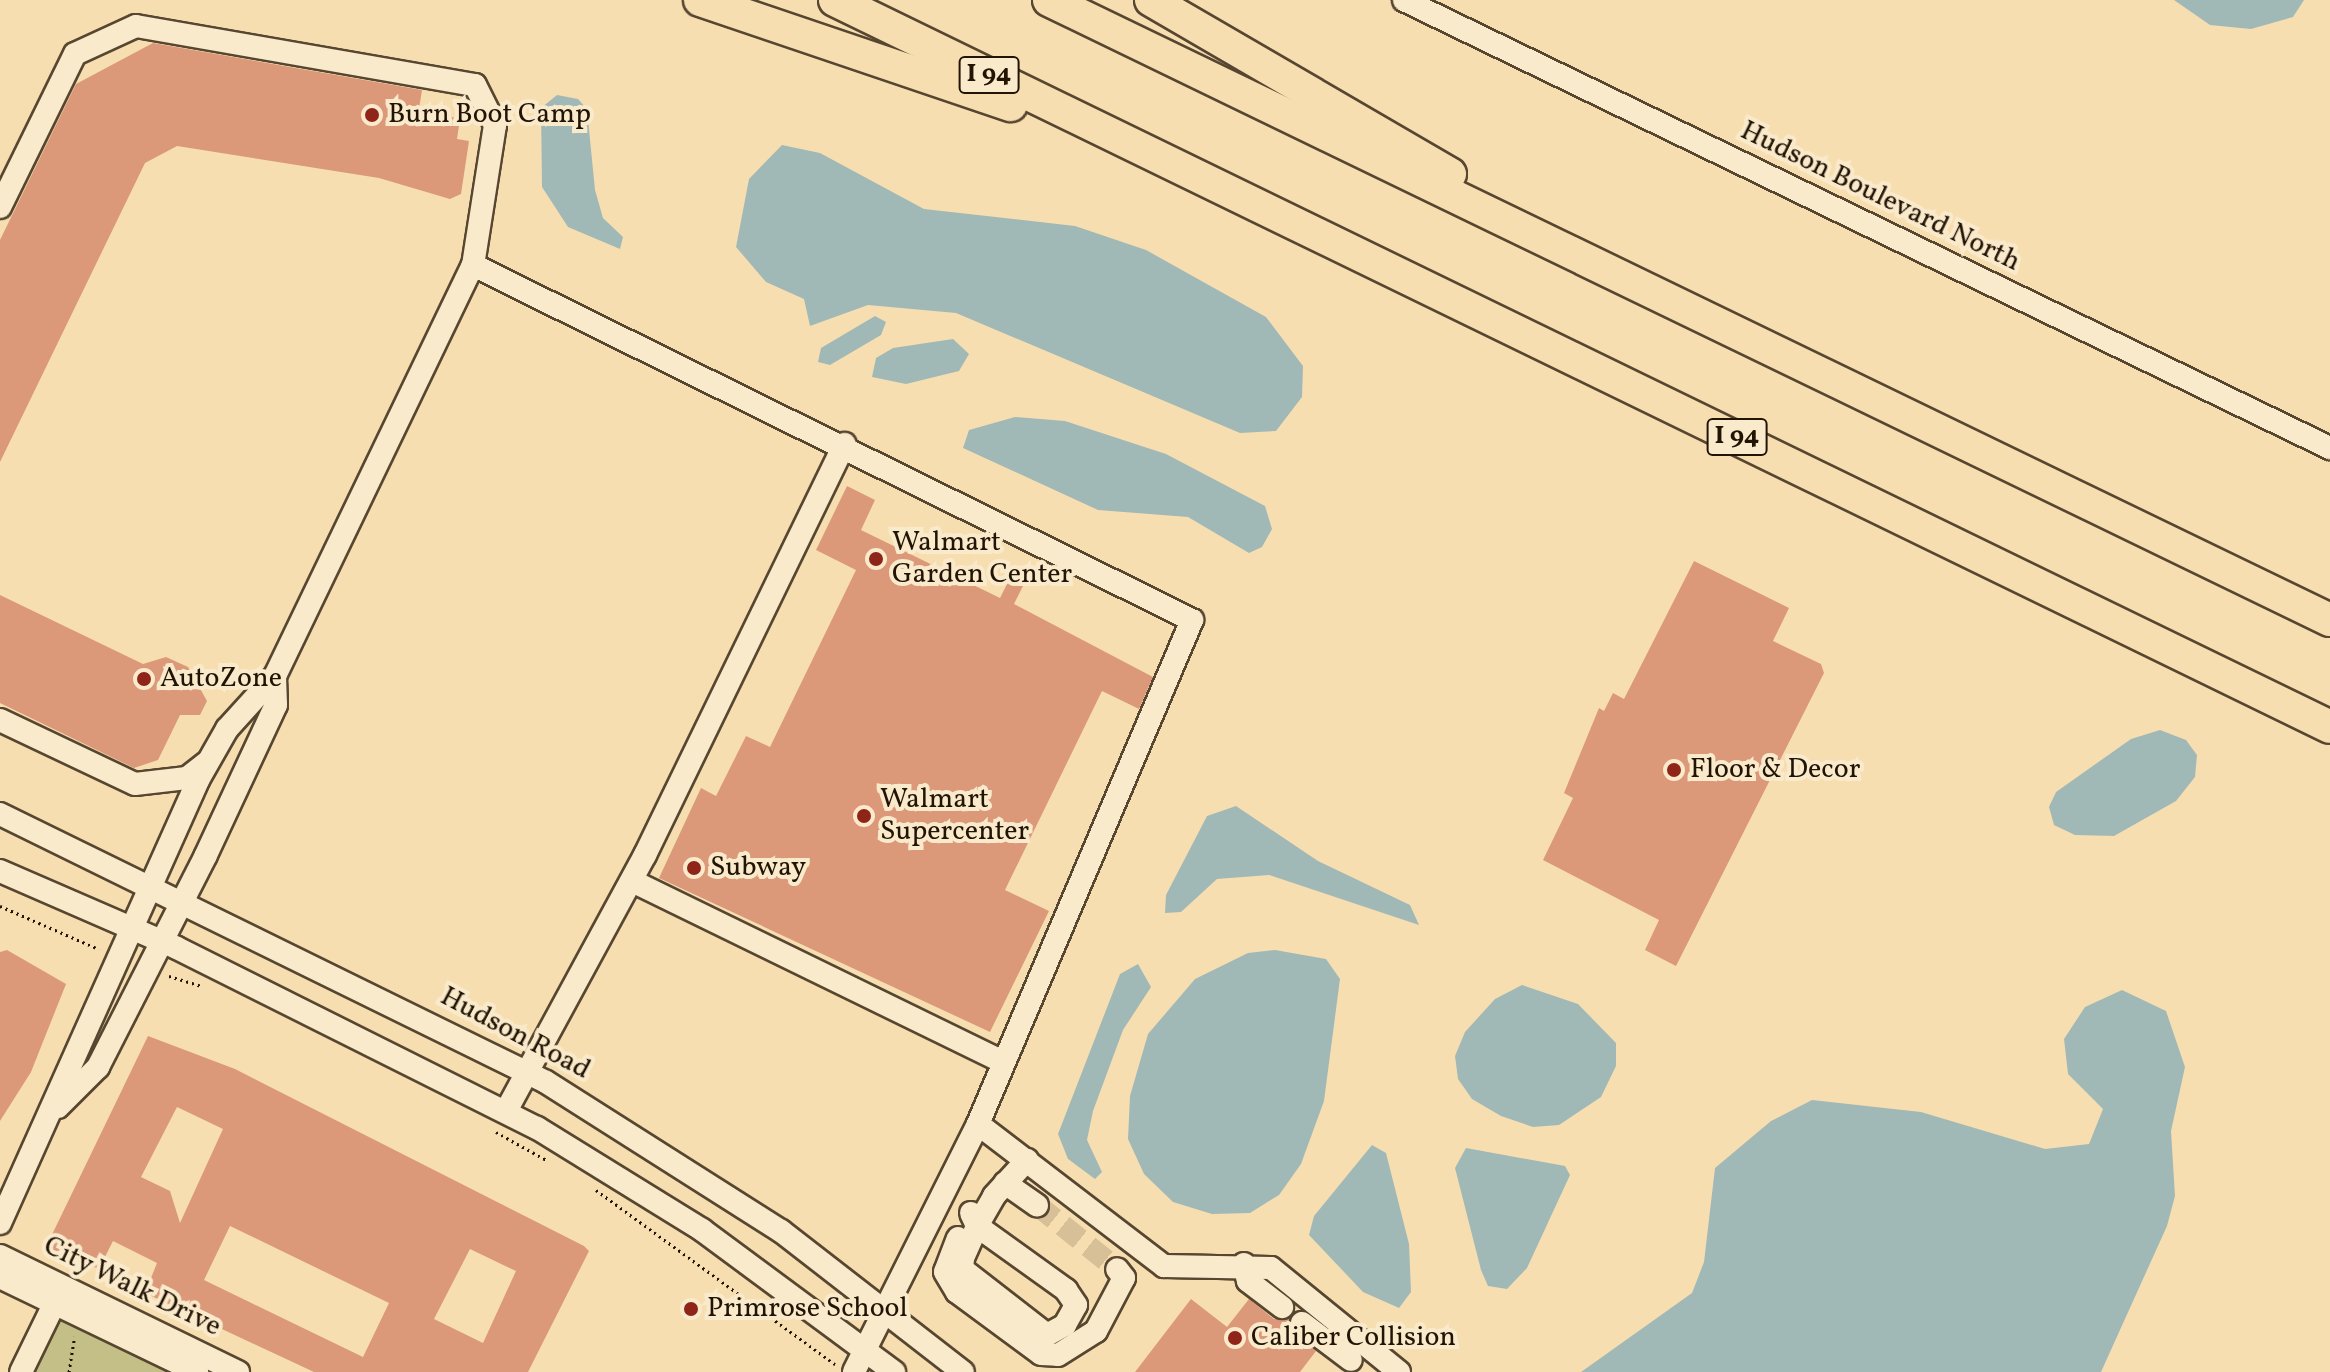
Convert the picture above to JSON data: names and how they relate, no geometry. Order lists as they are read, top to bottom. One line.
{"streets":{"highway":["I 94"],"street":["Hudson Boulevard North","Hudson Road","City Walk Drive"]},"places":["Burn Boot Camp","Walmart Garden Center","AutoZone","Floor & Decor","Walmart Supercenter","Subway","Primrose School","Caliber Collision"]}
